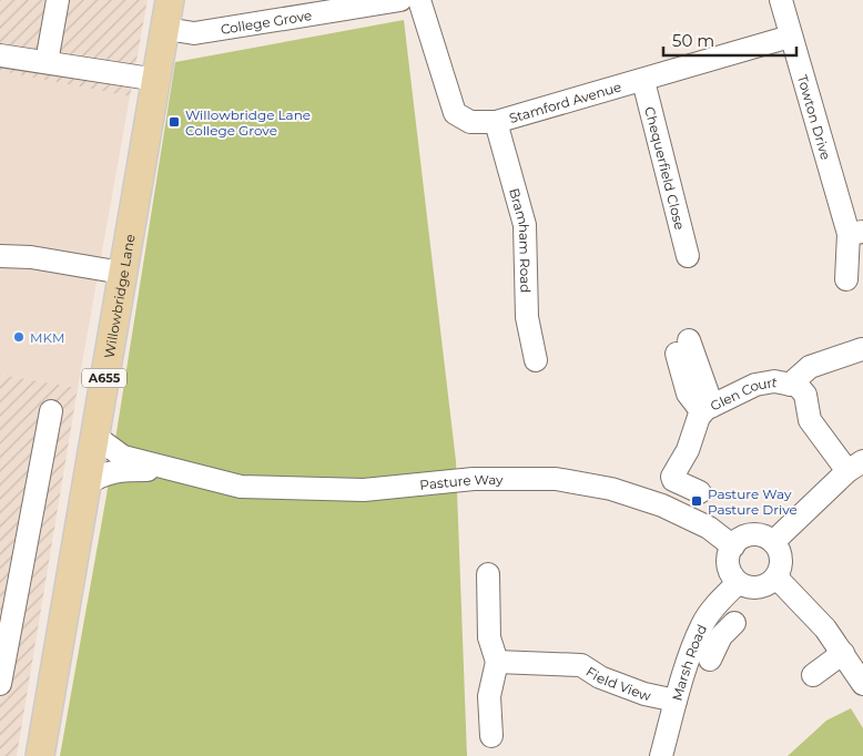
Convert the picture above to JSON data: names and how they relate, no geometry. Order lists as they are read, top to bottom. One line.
{"streets":{"main road":["Willowbridge Lane","A655"],"street":["College Grove","Stamford Avenue","Towton Drive","Chequerfield Close","Bramham Road","Glen Court","Pasture Way","Marsh Road","Field View"]},"crossings":[["College Grove","Willowbridge Lane"],["Stamford Avenue","Towton Drive"],["Stamford Avenue","Chequerfield Close"],["Stamford Avenue","Bramham Road"],["Willowbridge Lane","Pasture Way"],["Pasture Way","Marsh Road"],["Marsh Road","Field View"]],"places":{"transit":["Willowbridge Lane College Grove","Pasture Way Pasture Drive"],"other":["MKM"]},"scale_bar":"50 m"}
